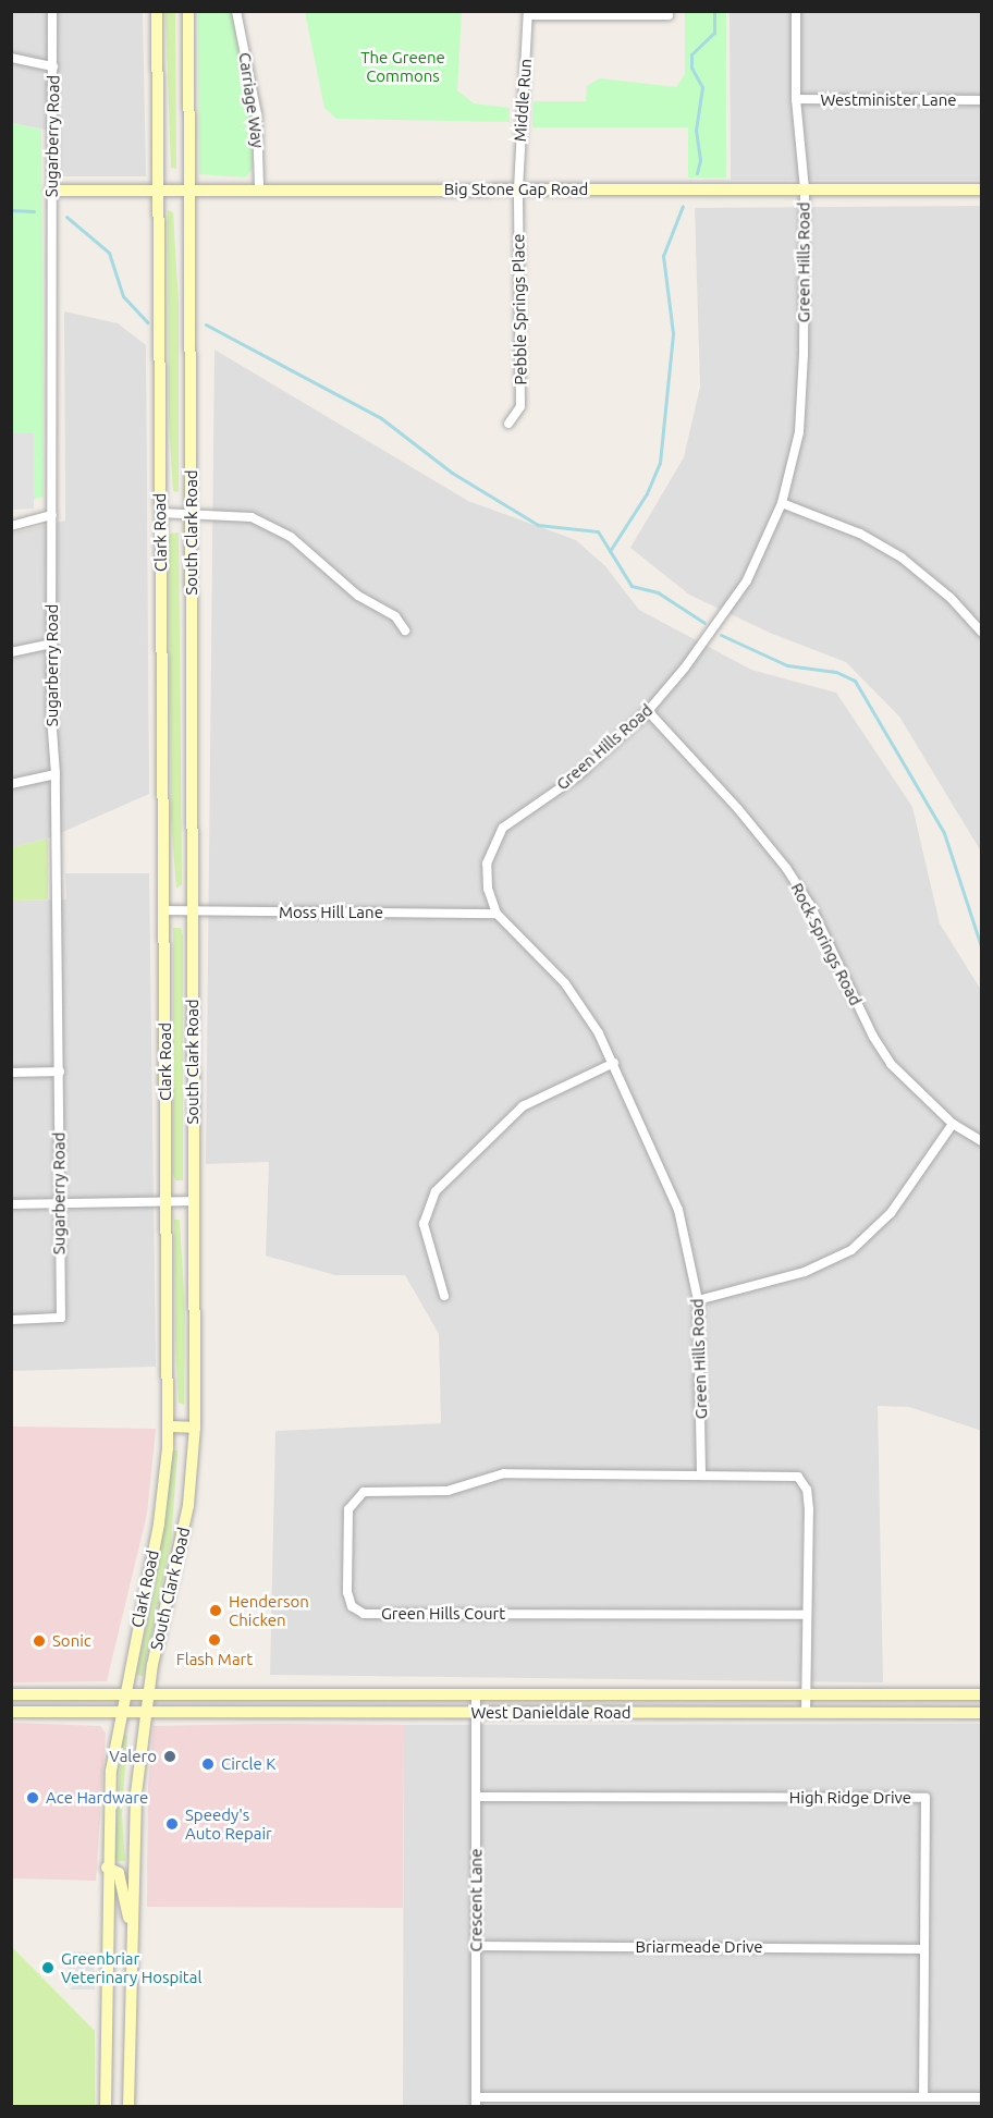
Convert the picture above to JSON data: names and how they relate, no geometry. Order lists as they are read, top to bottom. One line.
{"streets":{"main road":["Big Stone Gap Road","Clark Road","South Clark Road","West Danieldale Road"],"street":["Carriage Way","Middle Run","Westminister Lane","Sugarberry Road","Green Hills Road","Pebble Springs Place","Moss Hill Lane","Rock Springs Road","Green Hills Court","High Ridge Drive","Crescent Lane","Briarmeade Drive"]},"crossings":[["Carriage Way","Big Stone Gap Road"],["Middle Run","Big Stone Gap Road"],["Middle Run","Pebble Springs Place"],["Westminister Lane","Green Hills Road"],["Sugarberry Road","Big Stone Gap Road"],["Big Stone Gap Road","Green Hills Road"],["Big Stone Gap Road","Pebble Springs Place"],["Big Stone Gap Road","Clark Road"],["Big Stone Gap Road","South Clark Road"],["Green Hills Road","Moss Hill Lane"],["Green Hills Road","Rock Springs Road"],["Green Hills Road","Green Hills Court"],["Clark Road","Moss Hill Lane"],["Clark Road","West Danieldale Road"],["South Clark Road","Moss Hill Lane"],["South Clark Road","West Danieldale Road"],["Green Hills Court","West Danieldale Road"],["West Danieldale Road","Crescent Lane"],["High Ridge Drive","Crescent Lane"],["High Ridge Drive","Briarmeade Drive"],["Crescent Lane","Briarmeade Drive"]],"parks":["The Greene Commons"],"places":["Henderson Chicken","Flash Mart","Sonic","Valero","Circle K","Ace Hardware","Speedy's Auto Repair","Greenbriar Veterinary Hospital"]}
